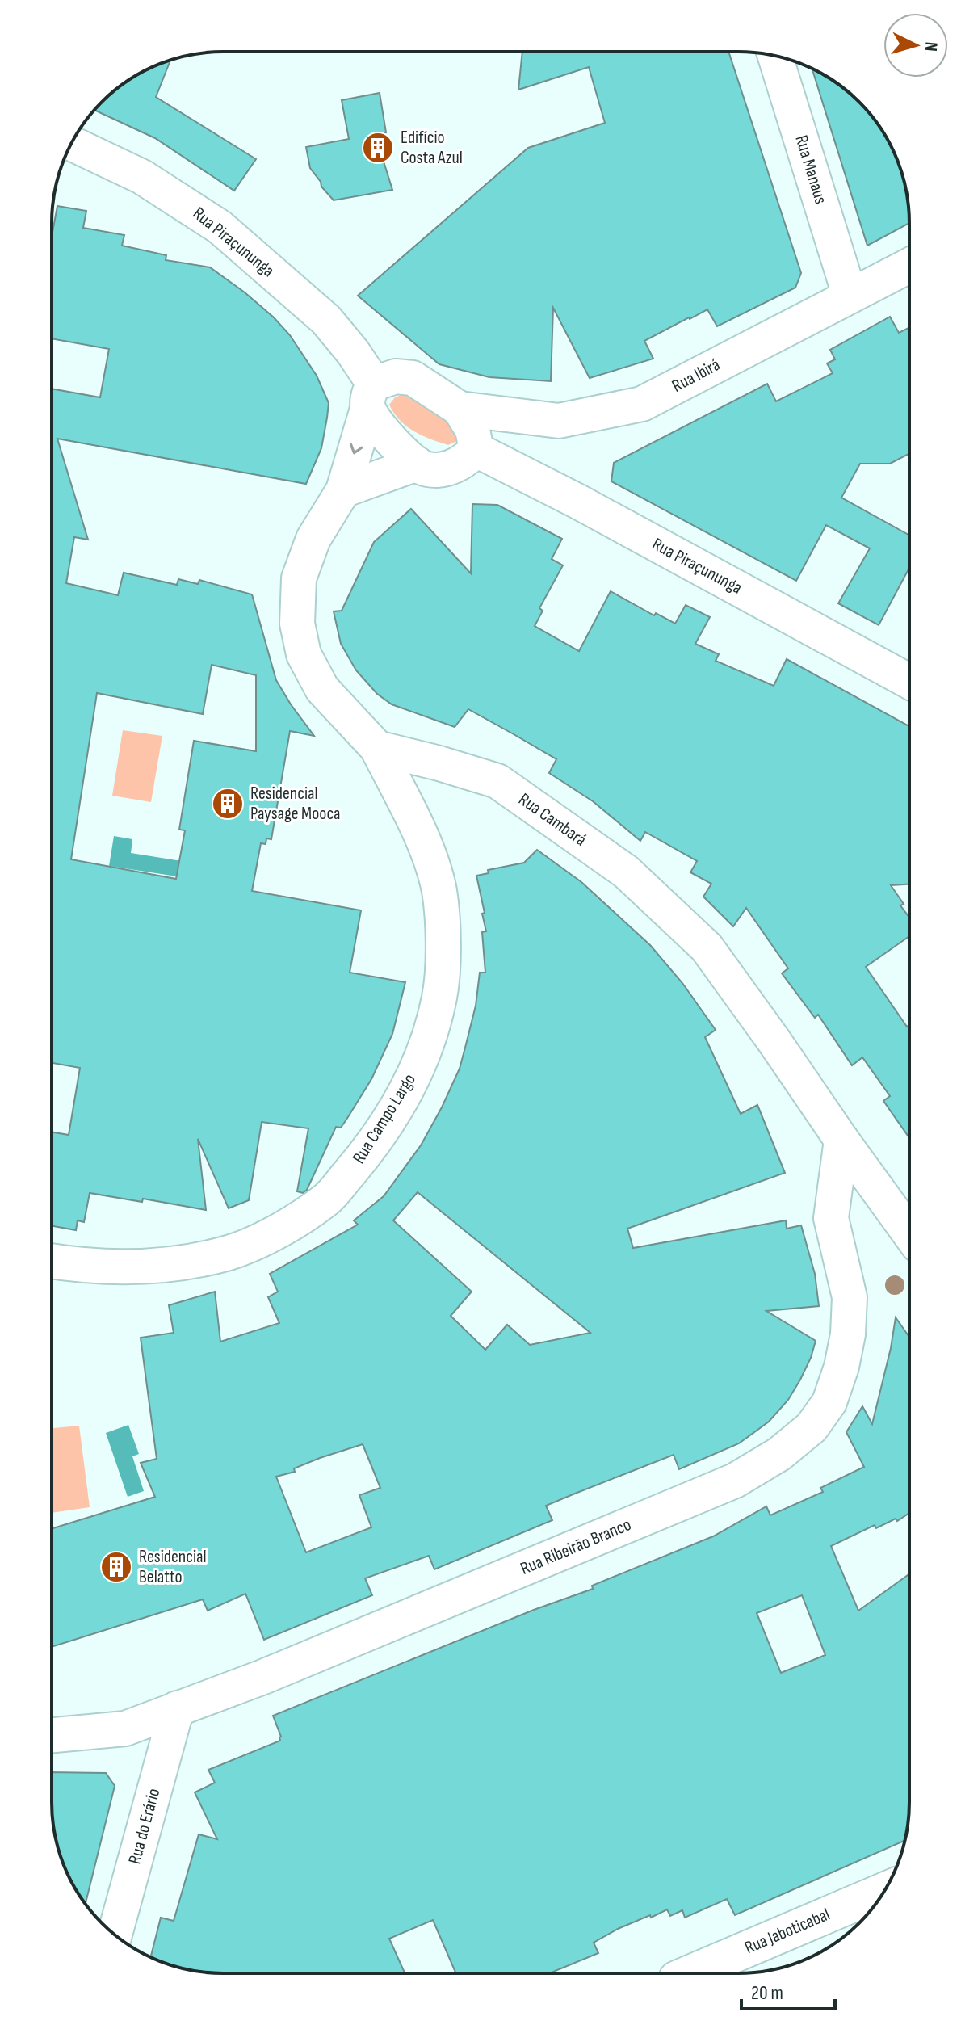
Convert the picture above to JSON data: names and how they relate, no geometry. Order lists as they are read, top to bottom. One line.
{"streets":{"street":["Rua Manaus","Rua Piraçununga","Rua Ibirá","Rua Cambará","Rua Campo Largo","Rua Ribeirão Branco","Rua do Erário","Rua Jaboticabal"]},"crossings":[["Rua Manaus","Rua Ibirá"],["Rua Piraçununga","Rua Ibirá"],["Rua Cambará","Rua Campo Largo"],["Rua Cambará","Rua Ribeirão Branco"],["Rua Ribeirão Branco","Rua do Erário"]],"places":{"building":["Edifício Costa Azul","Residencial Paysage Mooca","Residencial Belatto"]},"scale_bar":"20 m","north":"right"}
